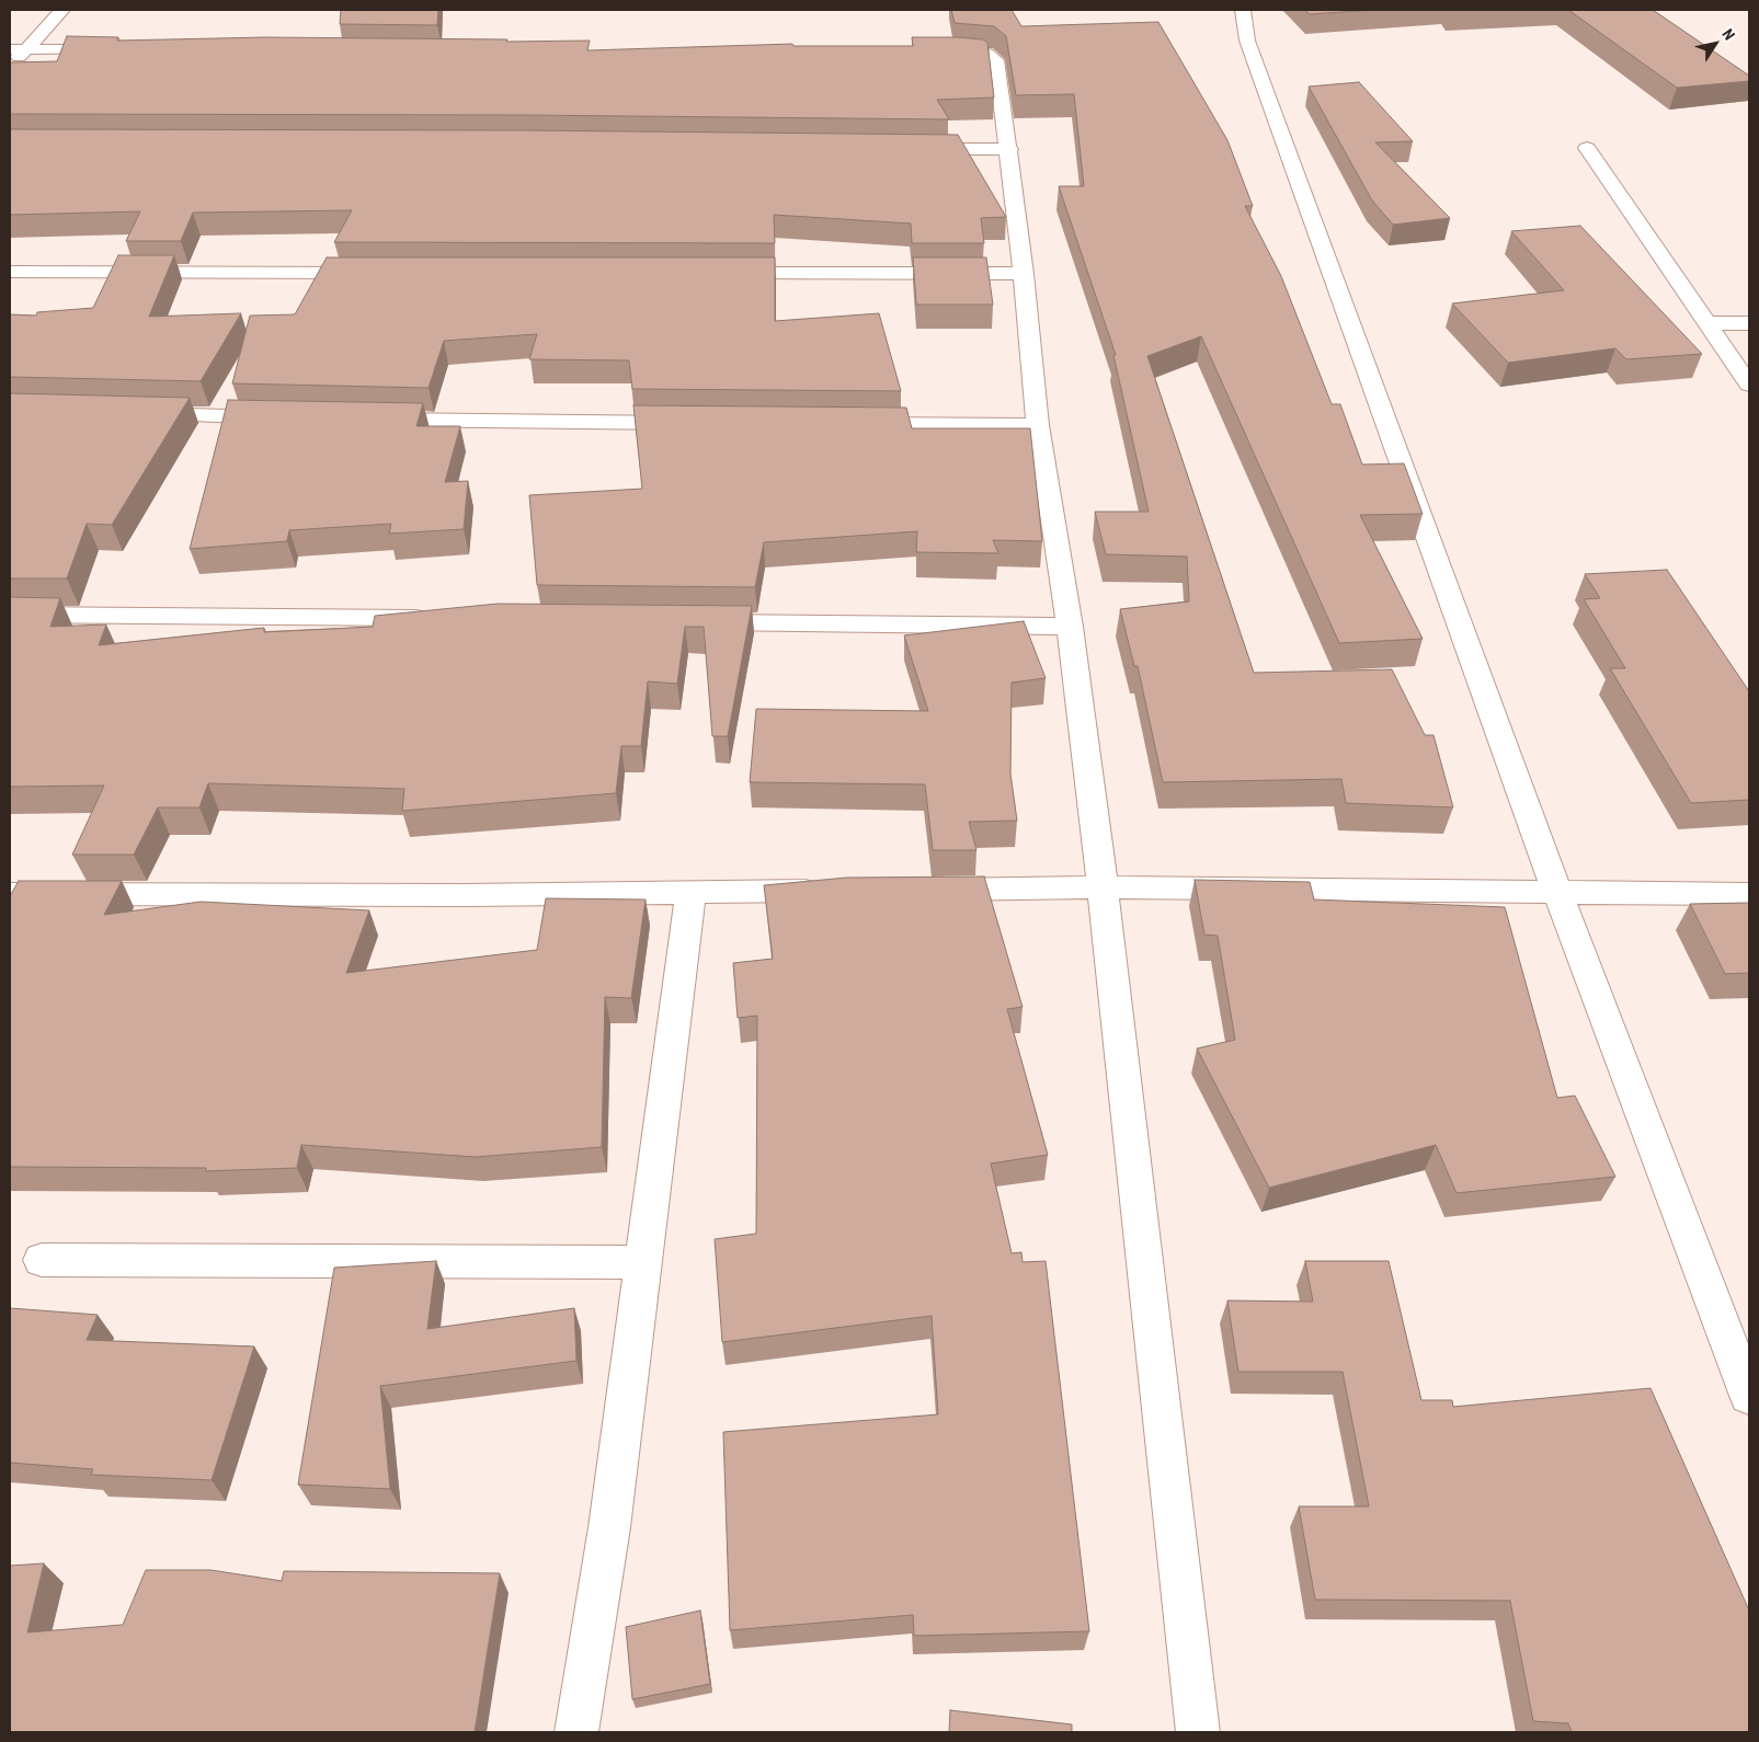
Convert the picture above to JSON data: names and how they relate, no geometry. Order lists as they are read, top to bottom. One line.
{"north":"top right"}
